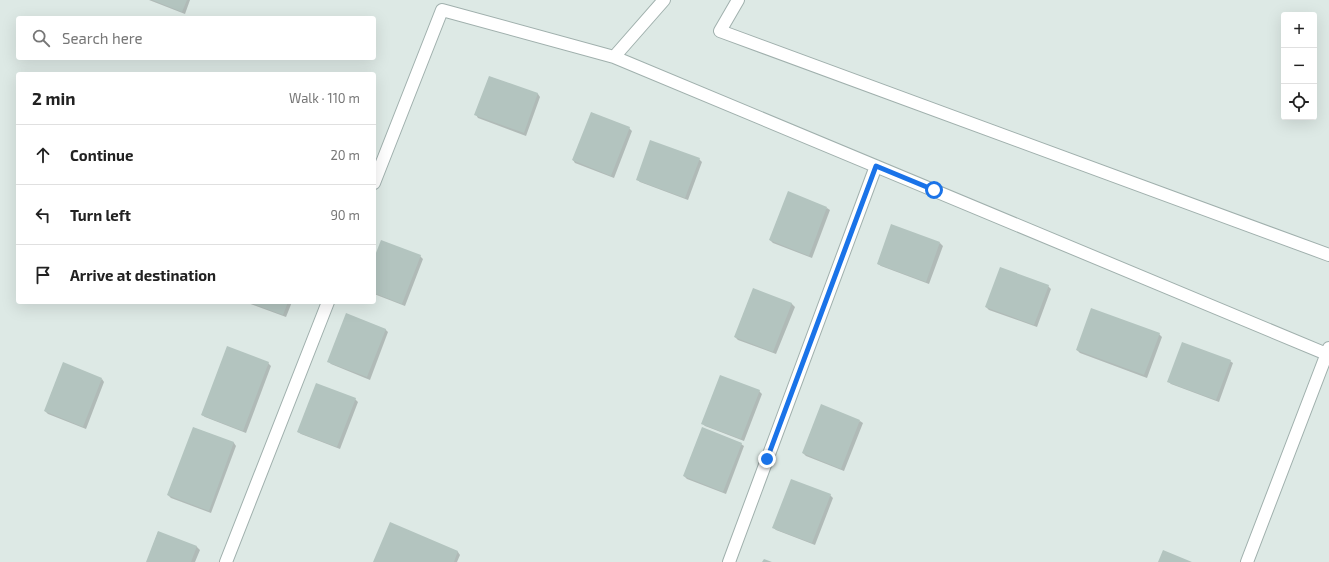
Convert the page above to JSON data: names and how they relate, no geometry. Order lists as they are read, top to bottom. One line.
{"page":{"map_buttons":["+","−"],"search":"Search here","heading":["2 min","Walk · 110 m"],"list":[["Continue","20 m"],["Turn left","90 m"],"Arrive at destination"]}}
